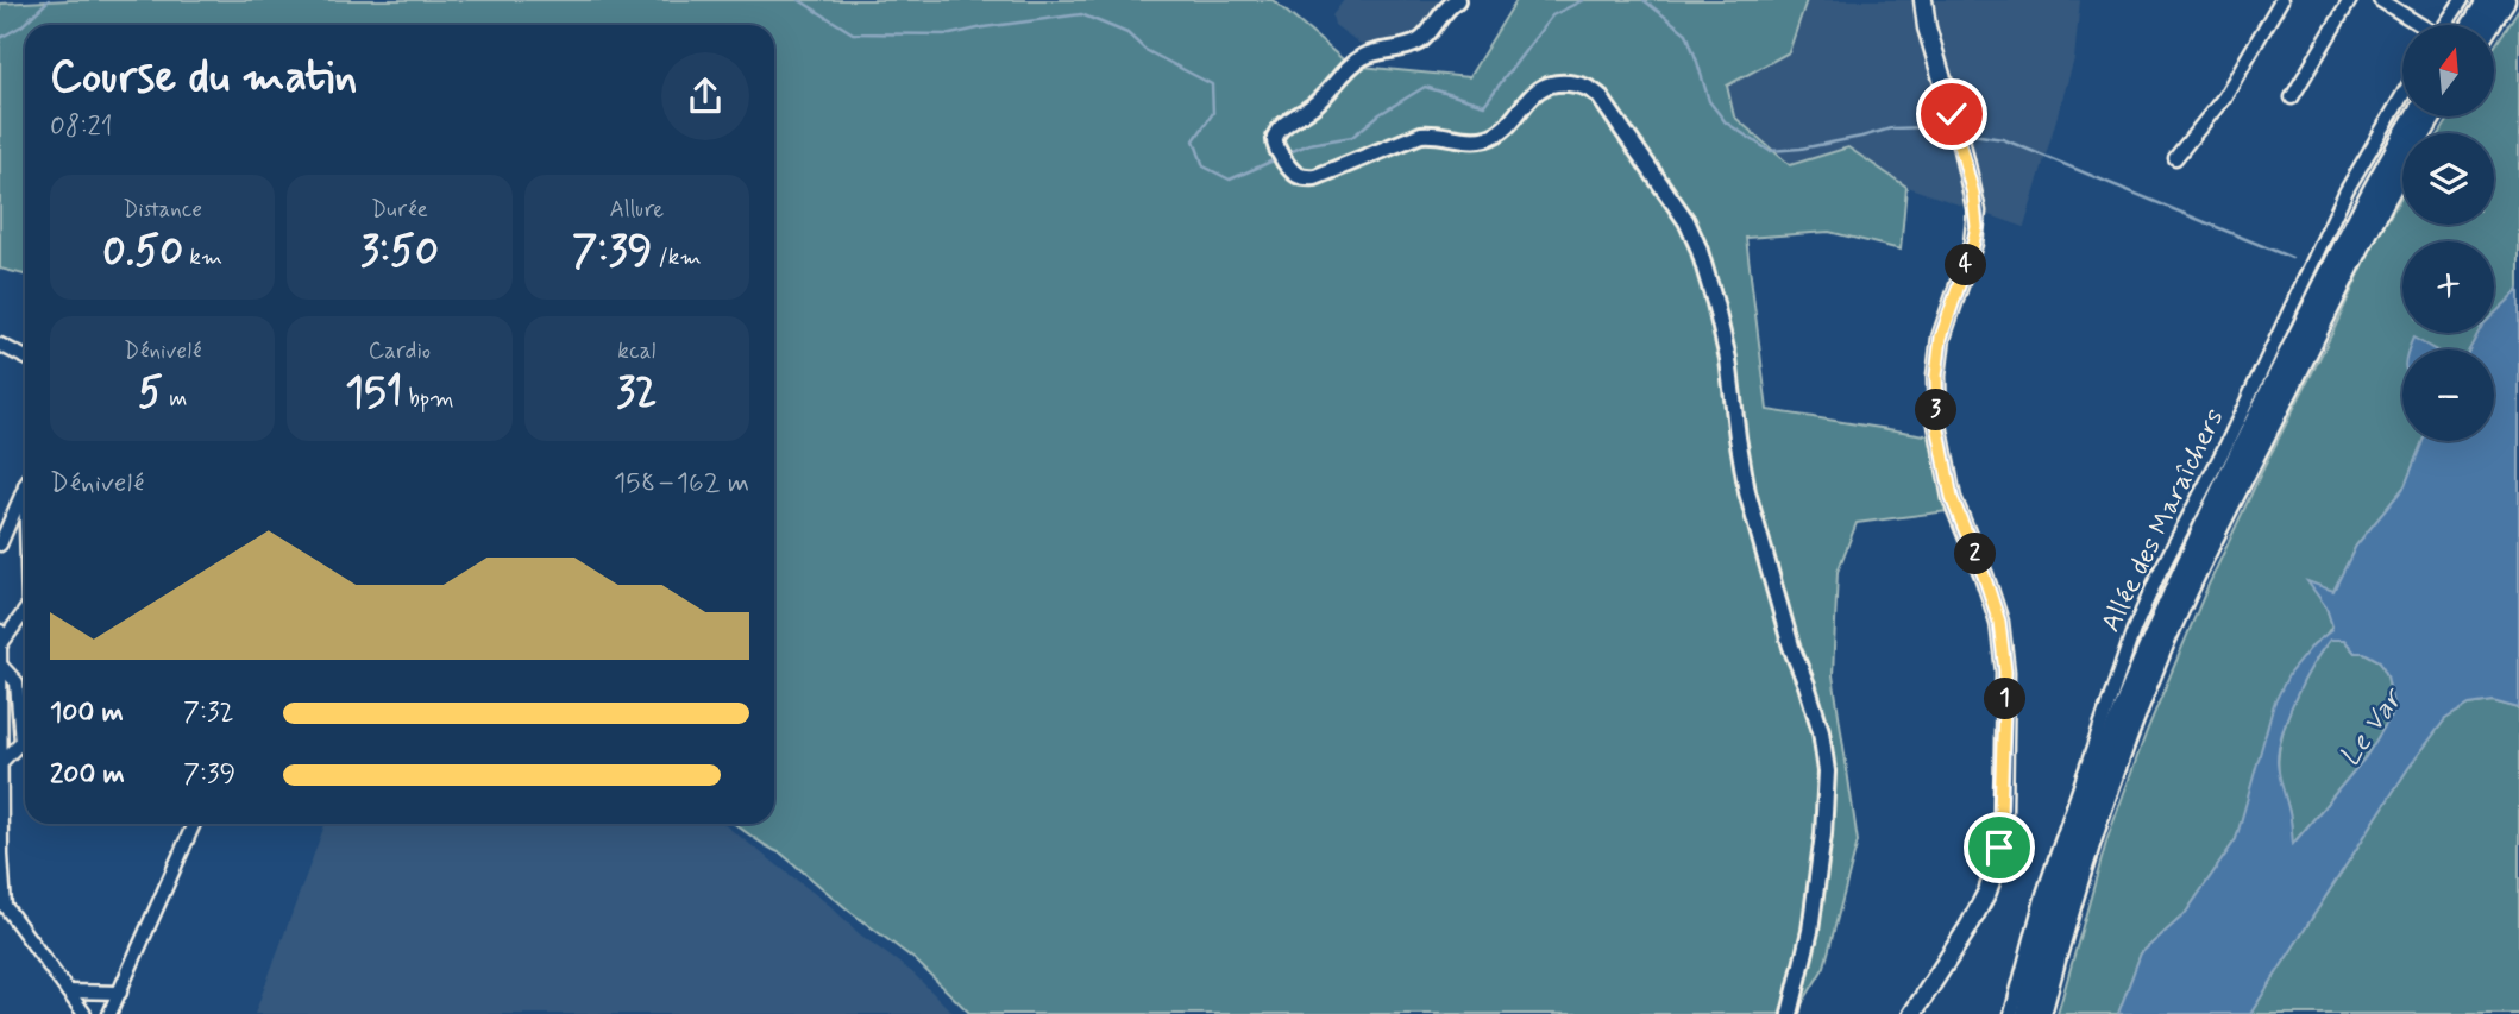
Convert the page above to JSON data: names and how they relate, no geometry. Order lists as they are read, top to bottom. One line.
{"streets":{"street":["Allée des Maraîchers"]},"water":["Le Var"],"north":"top","page":{"map_buttons":["+","−"],"heading":["Course du matin","08:21"],"stats":[["Distance","0.50 km"],["Durée","3:50"],["Allure","7:39 /km"],["Dénivelé","5 m"],["Cardio","151 bpm"],["kcal","32"]],"pins":["4","3","2","1"],"chart":["Dénivelé","158–162 m"],"list":[{"name":"100 m","note":"7:32"},{"name":"200 m","note":"7:39"}]}}
